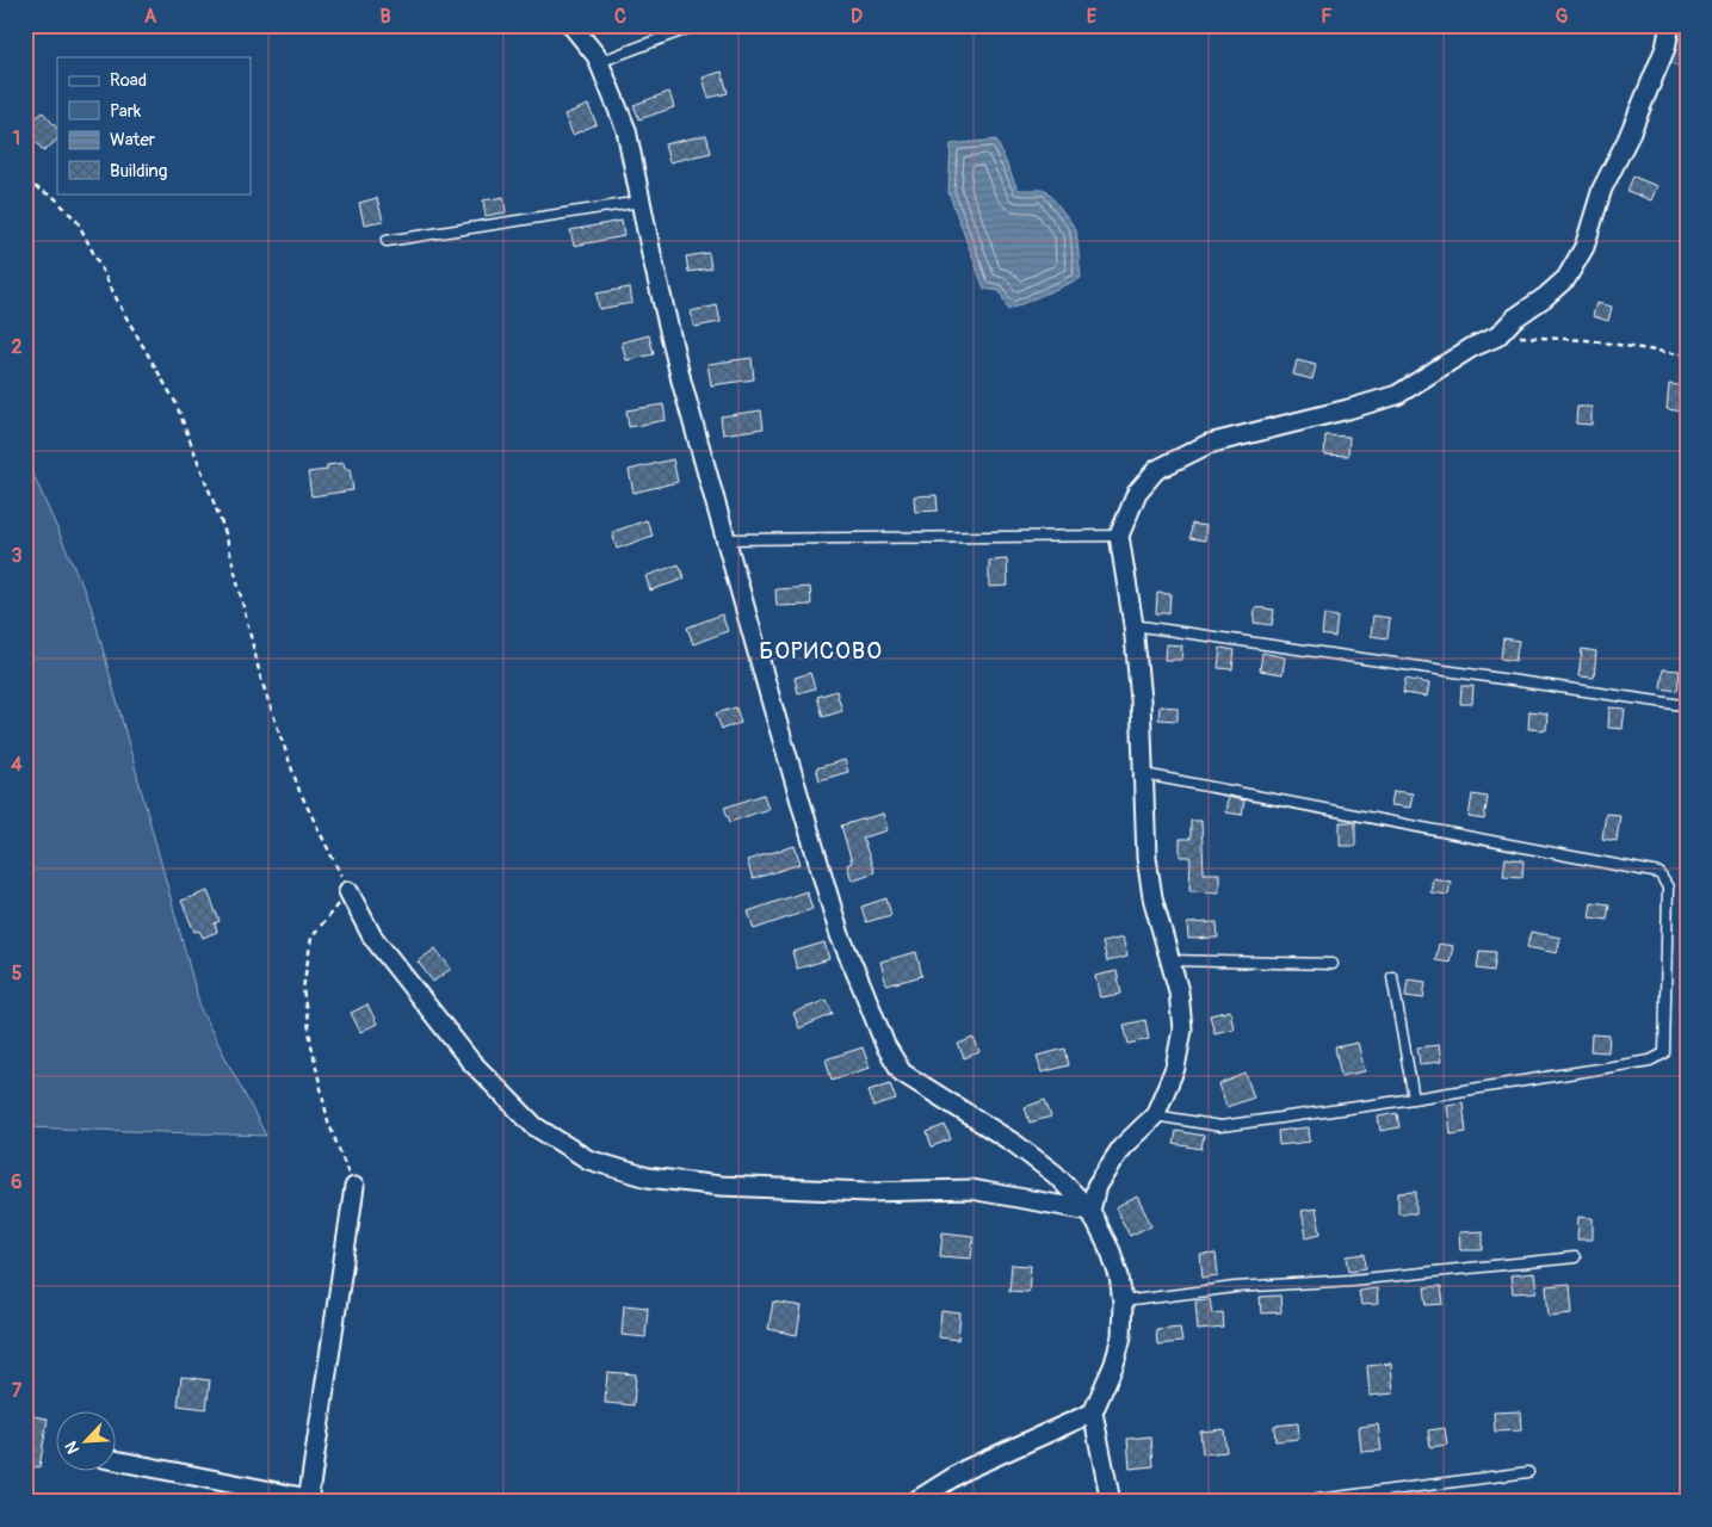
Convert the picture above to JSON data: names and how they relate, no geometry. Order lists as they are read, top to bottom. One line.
{"districts":["БОРИСОВО"],"legend":["Road","Park","Water","Building"],"north":"bottom left","grid":{"columns":["A","B","C","D","E","F","G"],"rows":["1","2","3","4","5","6","7"]}}
